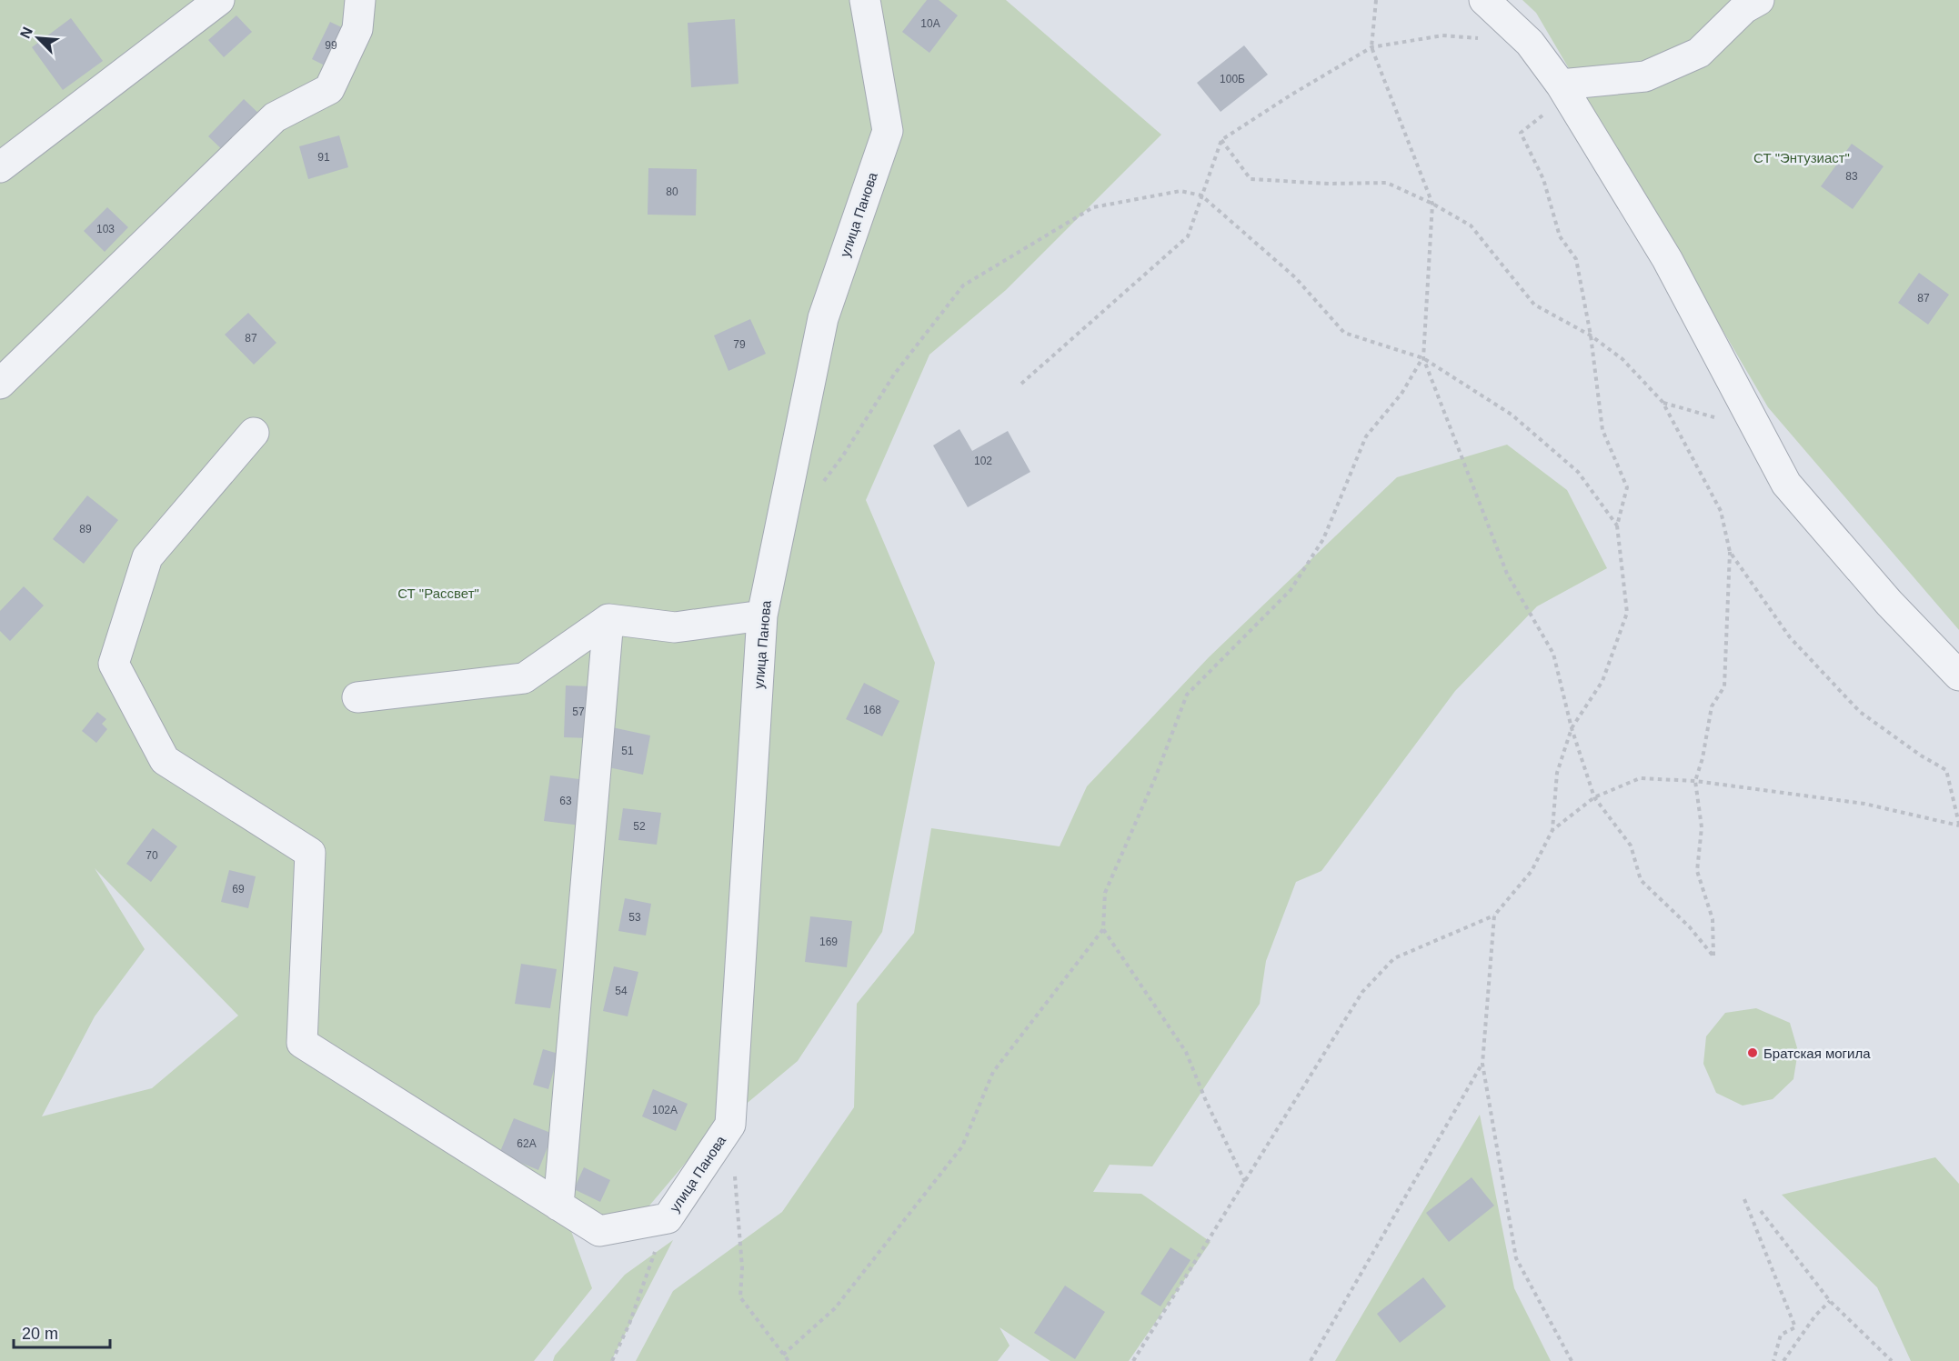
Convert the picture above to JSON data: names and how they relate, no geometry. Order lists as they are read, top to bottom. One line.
{"streets":{"street":["улица Панова"]},"parks":["СТ \"Энтузиаст\"","СТ \"Рассвет\""],"places":["Братская могила"],"house_numbers":["10А","99","100Б","91","83","80","103","87","87","79","102","89","168","57","51","63","52","70","69","53","169","54","102А","62А"],"scale_bar":"20 m","north":"top left"}
